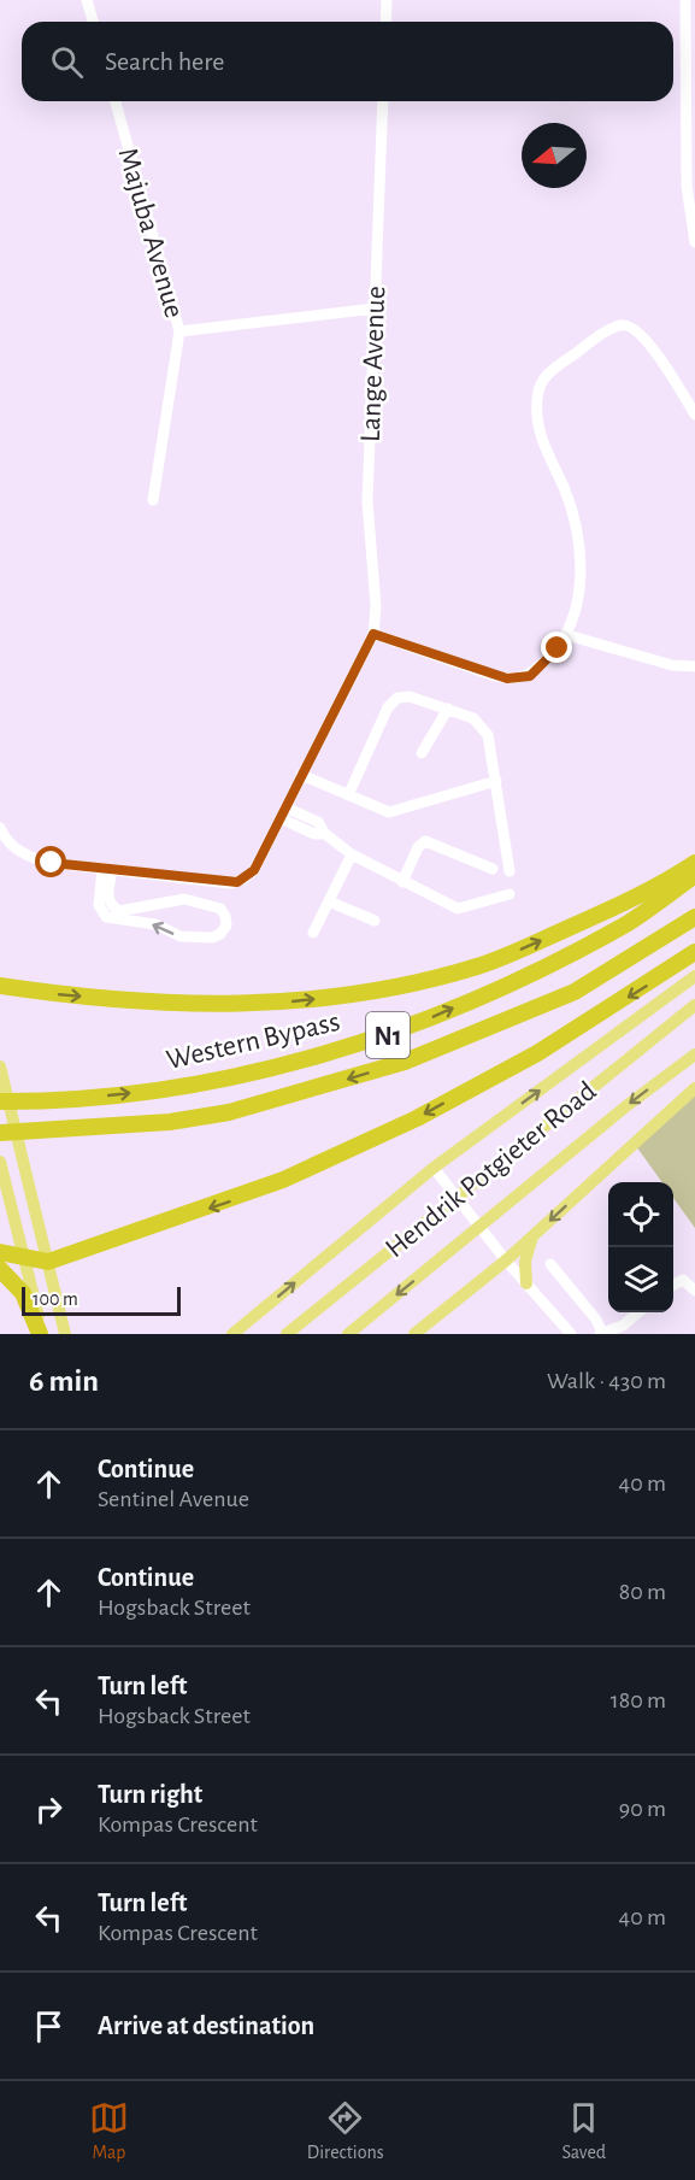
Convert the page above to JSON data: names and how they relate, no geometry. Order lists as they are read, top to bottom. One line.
{"streets":{"highway":["N1","Western Bypass"],"main road":["Hendrik Potgieter Road"],"street":["Majuba Avenue","Lange Avenue"]},"scale_bar":"100 m","north":"left","page":{"search":"Search here","scale":"100 m","heading":["6 min","Walk · 430 m"],"list":[["Continue","Sentinel Avenue","40 m"],["Continue","Hogsback Street","80 m"],["Turn left","Hogsback Street","180 m"],["Turn right","Kompas Crescent","90 m"],["Turn left","Kompas Crescent","40 m"],"Arrive at destination"],"nav":["Map","Directions","Saved"]}}
